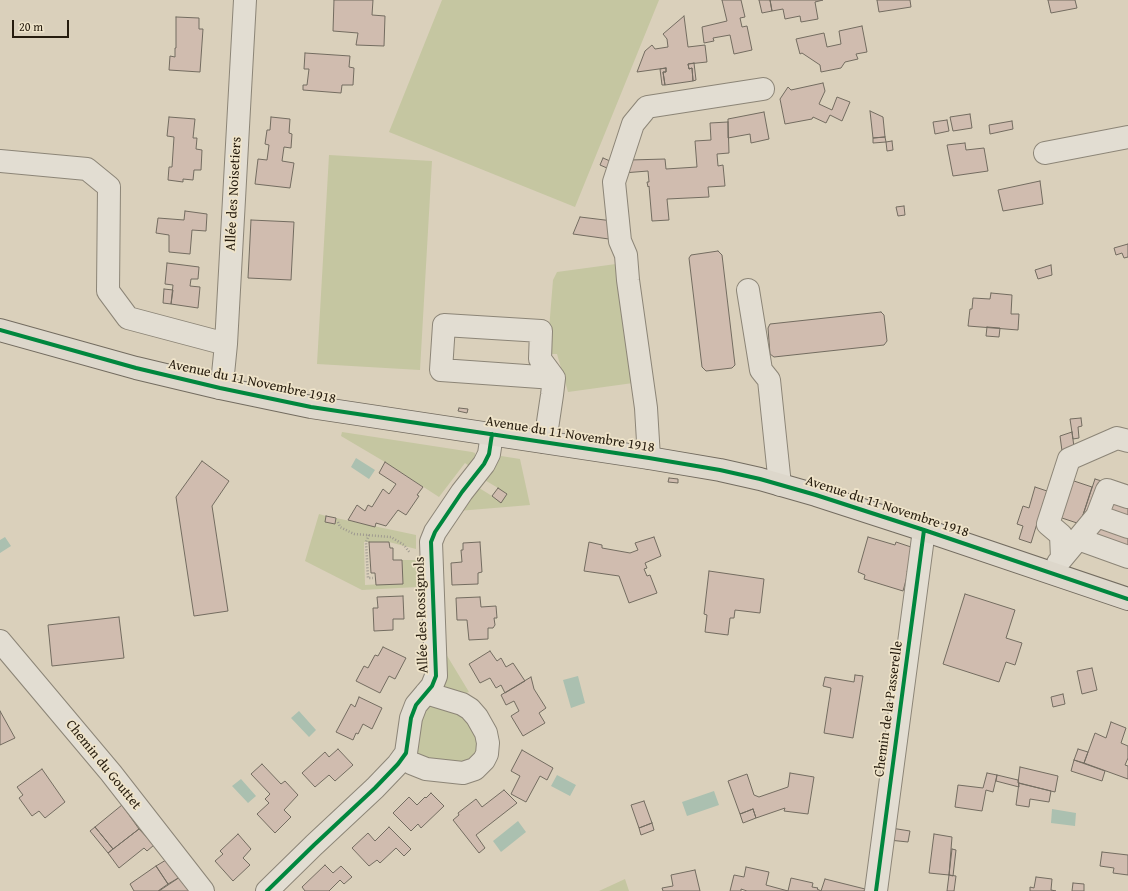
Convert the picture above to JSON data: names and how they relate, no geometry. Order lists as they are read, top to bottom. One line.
{"streets":{"main road":["Avenue du 11 Novembre 1918"],"street":["Allée des Noisetiers","Allée des Rossignols","Chemin de la Passerelle","Chemin du Gouttet"]},"crossings":[["Allée des Noisetiers","Avenue du 11 Novembre 1918"],["Avenue du 11 Novembre 1918","Allée des Rossignols"],["Avenue du 11 Novembre 1918","Chemin de la Passerelle"]],"scale_bar":"20 m"}
